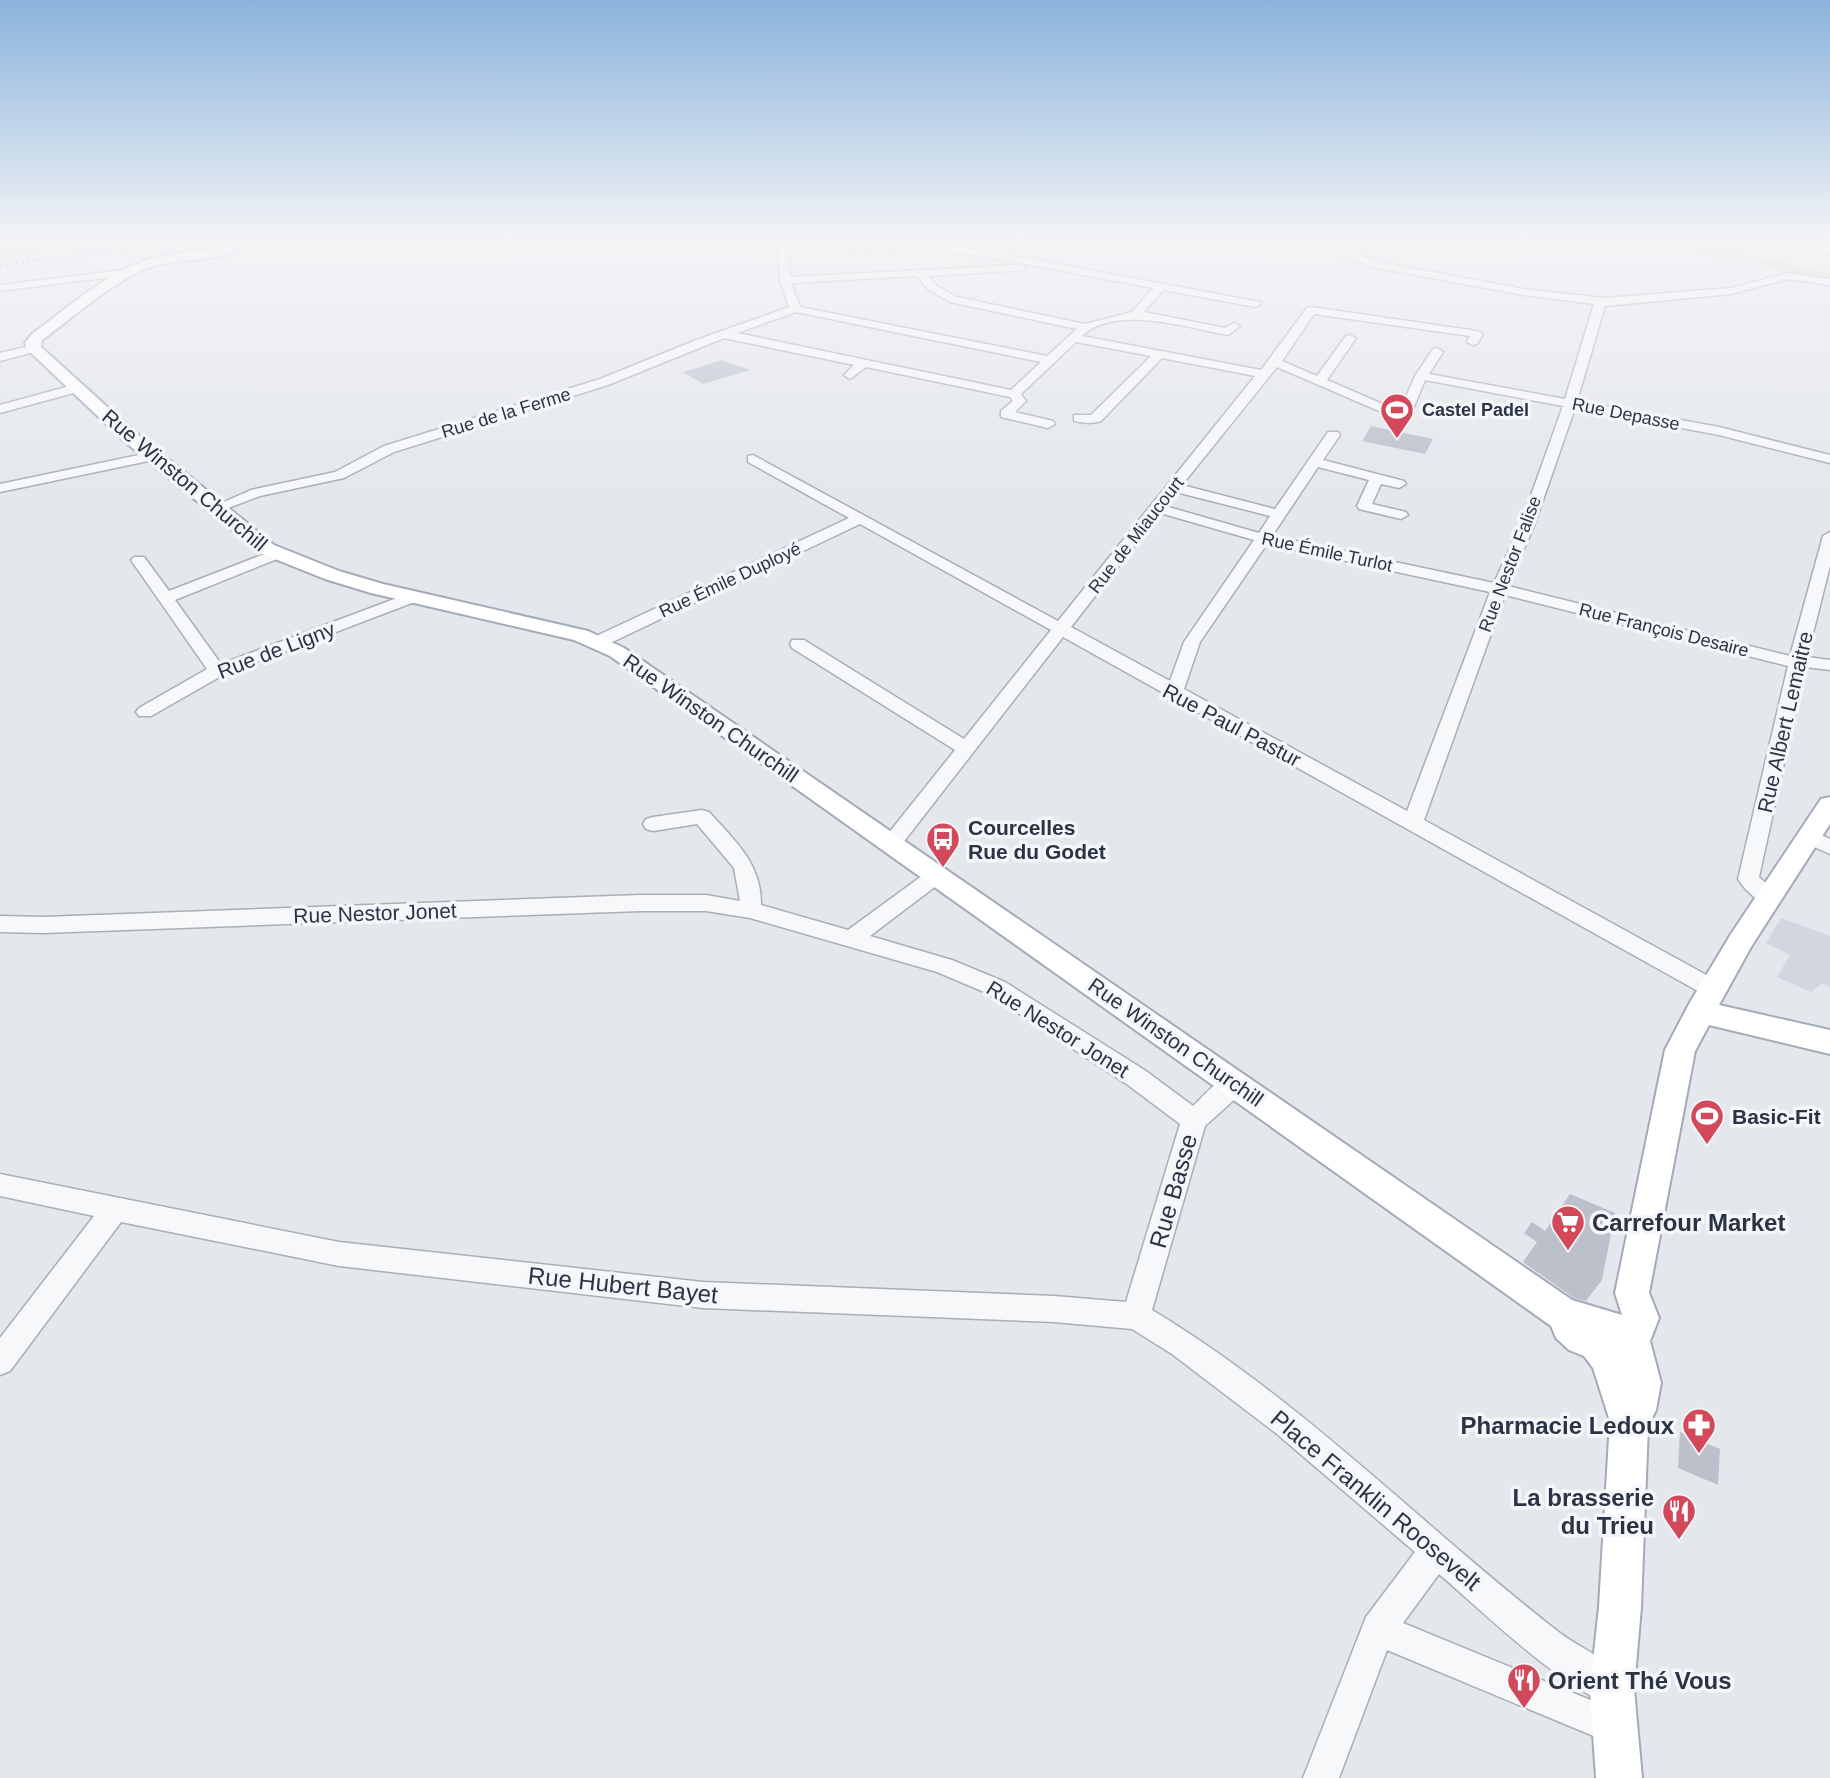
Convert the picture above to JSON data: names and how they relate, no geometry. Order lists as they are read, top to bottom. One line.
{"streets":{"main road":["Rue Winston Churchill"],"street":["Rue de la Ferme","Rue Depasse","Rue de Miaucourt","Rue Émile Turlot","Rue Nestor Falise","Rue Émile Duployé","Rue François Desaire","Rue de Ligny","Rue Albert Lemaitre","Rue Paul Pastur","Rue Nestor Jonet","Rue Basse","Rue Hubert Bayet","Place Franklin Roosevelt"]},"crossings":[["Rue de la Ferme","Rue Winston Churchill"],["Rue Depasse","Rue Nestor Falise"],["Rue Winston Churchill","Rue de Miaucourt"],["Rue Winston Churchill","Rue Émile Duployé"],["Rue Winston Churchill","Rue de Ligny"],["Rue Winston Churchill","Rue Basse"],["Rue de Miaucourt","Rue Émile Turlot"],["Rue de Miaucourt","Rue Paul Pastur"],["Rue Émile Turlot","Rue Nestor Falise"],["Rue Émile Turlot","Rue François Desaire"],["Rue Nestor Falise","Rue François Desaire"],["Rue Nestor Falise","Rue Paul Pastur"],["Rue Émile Duployé","Rue Paul Pastur"],["Rue François Desaire","Rue Albert Lemaitre"],["Rue Nestor Jonet","Rue Basse"],["Rue Basse","Rue Hubert Bayet"],["Rue Basse","Place Franklin Roosevelt"],["Rue Hubert Bayet","Place Franklin Roosevelt"]],"places":{"sports":["Castel Padel","Basic-Fit"],"bus stop":["Courcelles Rue du Godet"],"supermarket":["Carrefour Market"],"pharmacy":["Pharmacie Ledoux"],"restaurant":["La brasserie du Trieu","Orient Thé Vous"]}}
